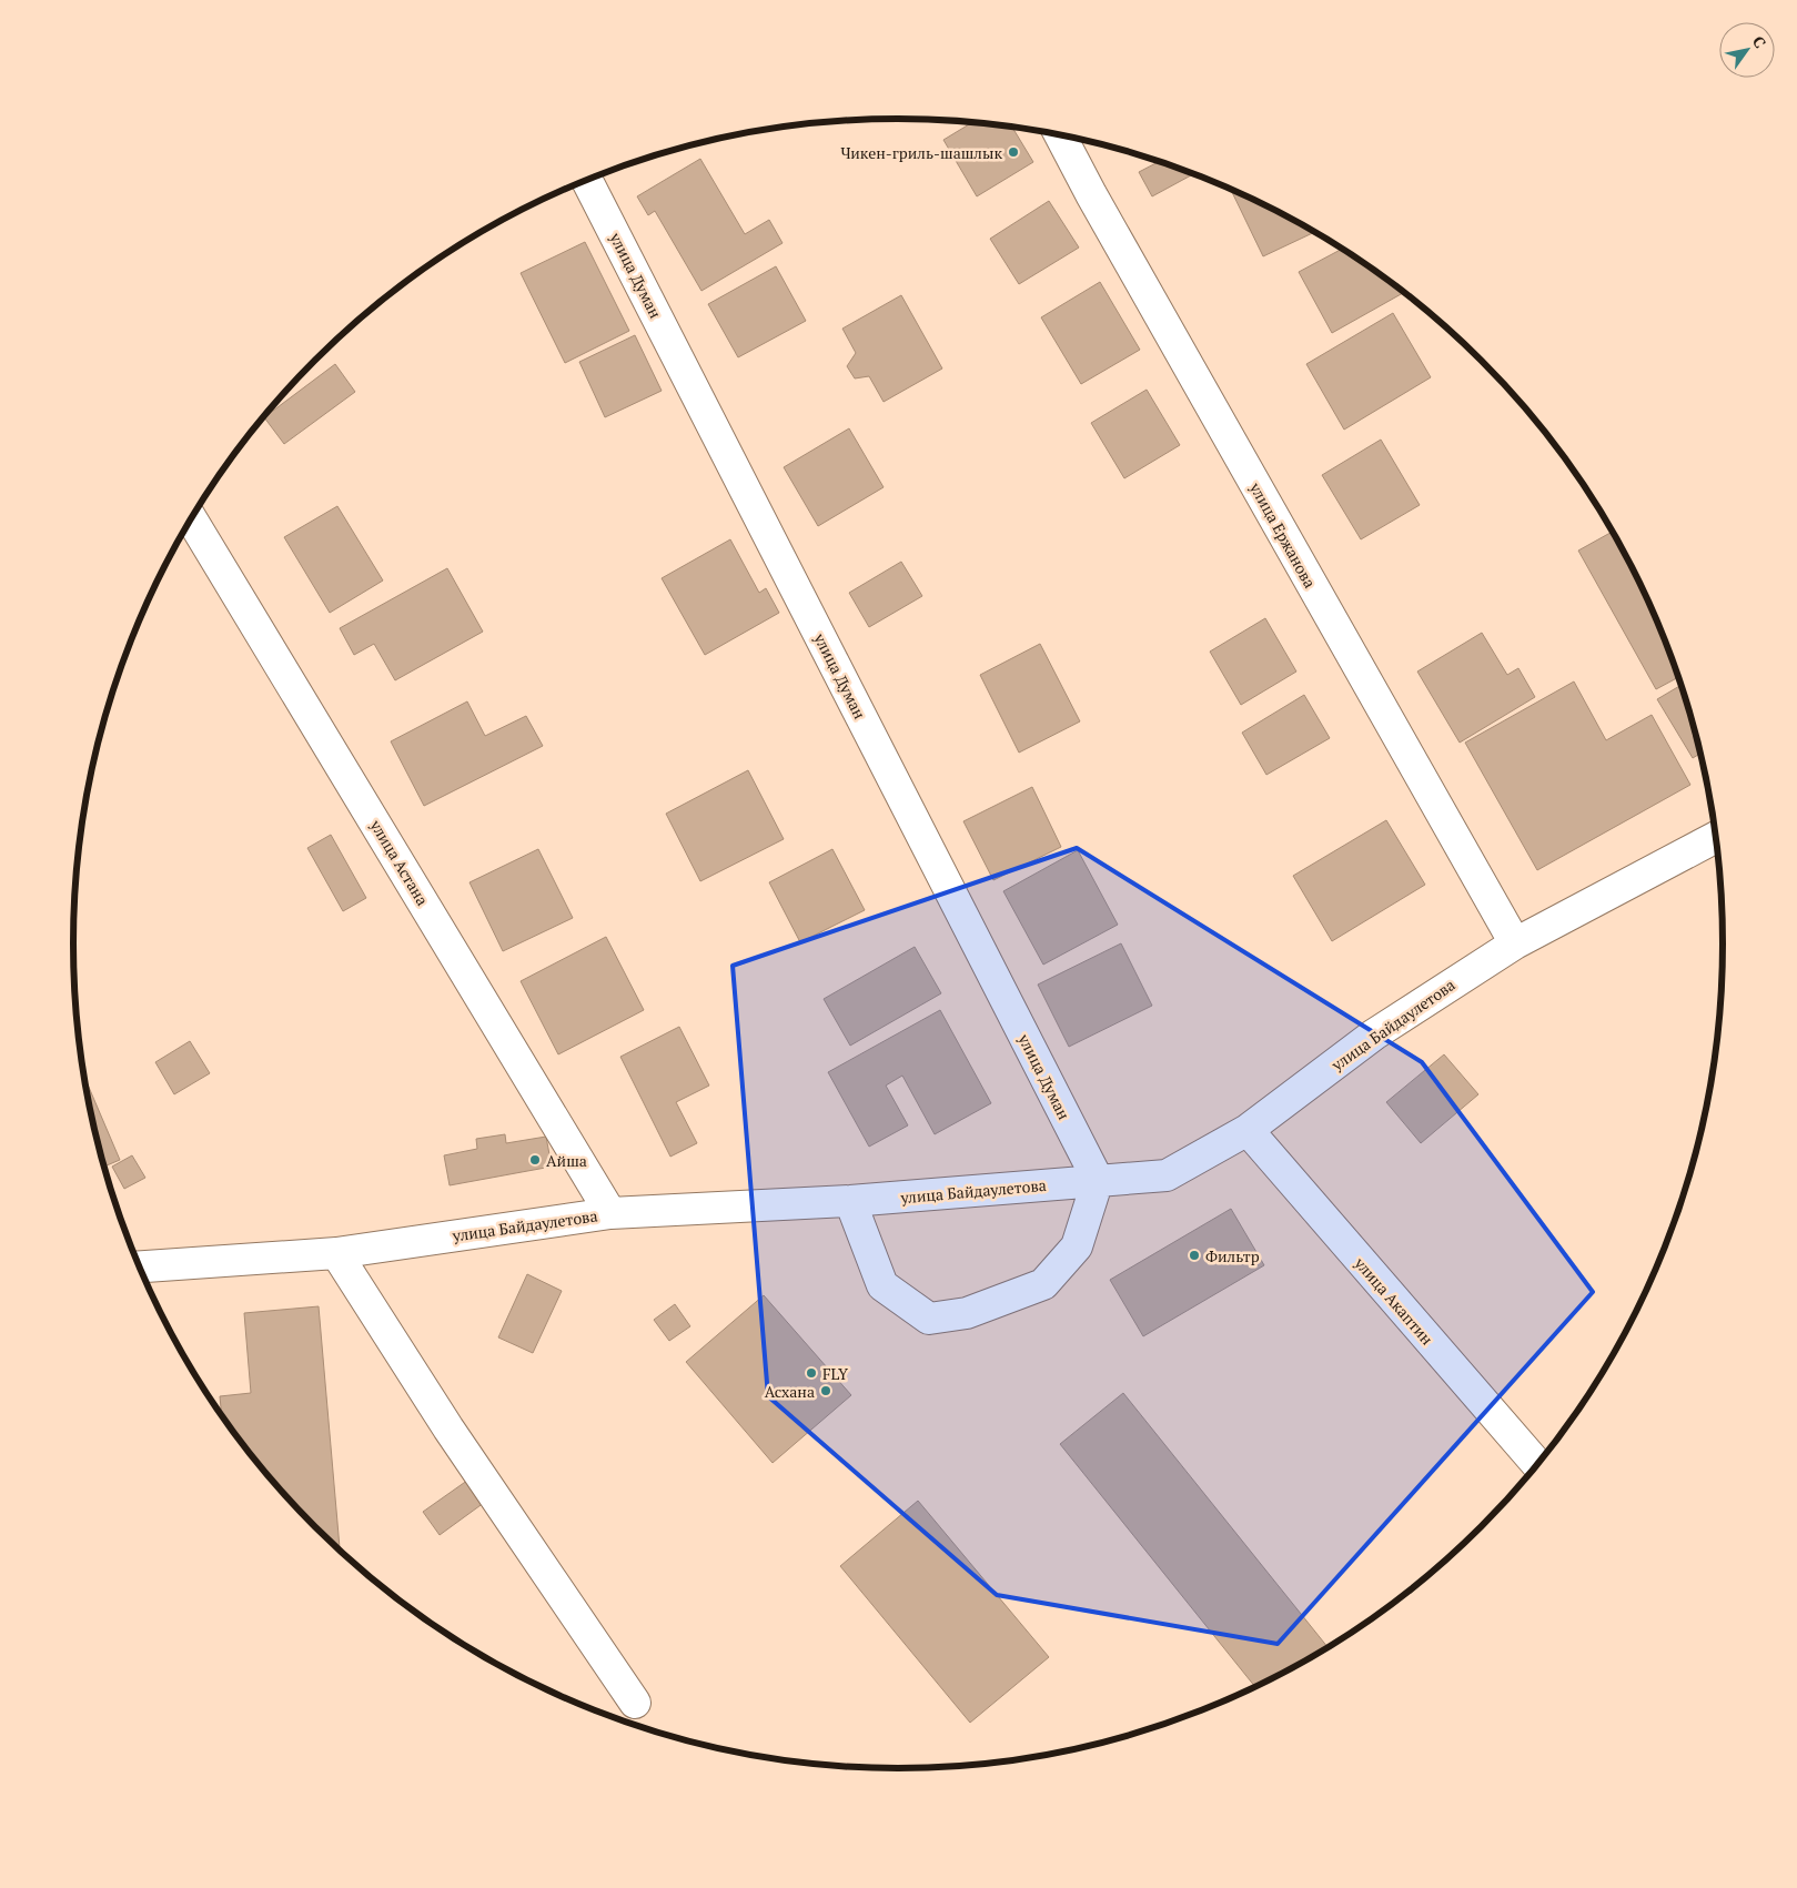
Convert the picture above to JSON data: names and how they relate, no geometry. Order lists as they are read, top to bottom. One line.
{"streets":{"street":["улица Думан","улица Ержанова","улица Астана","улица Байдаулетова","улица Акаптин"]},"crossings":[["улица Думан","улица Байдаулетова"],["улица Ержанова","улица Байдаулетова"],["улица Астана","улица Байдаулетова"],["улица Байдаулетова","улица Акаптин"]],"places":["Чикен-гриль-шашлык","Айша","Фильтр","FLY","Асхана"],"north":"top right"}
